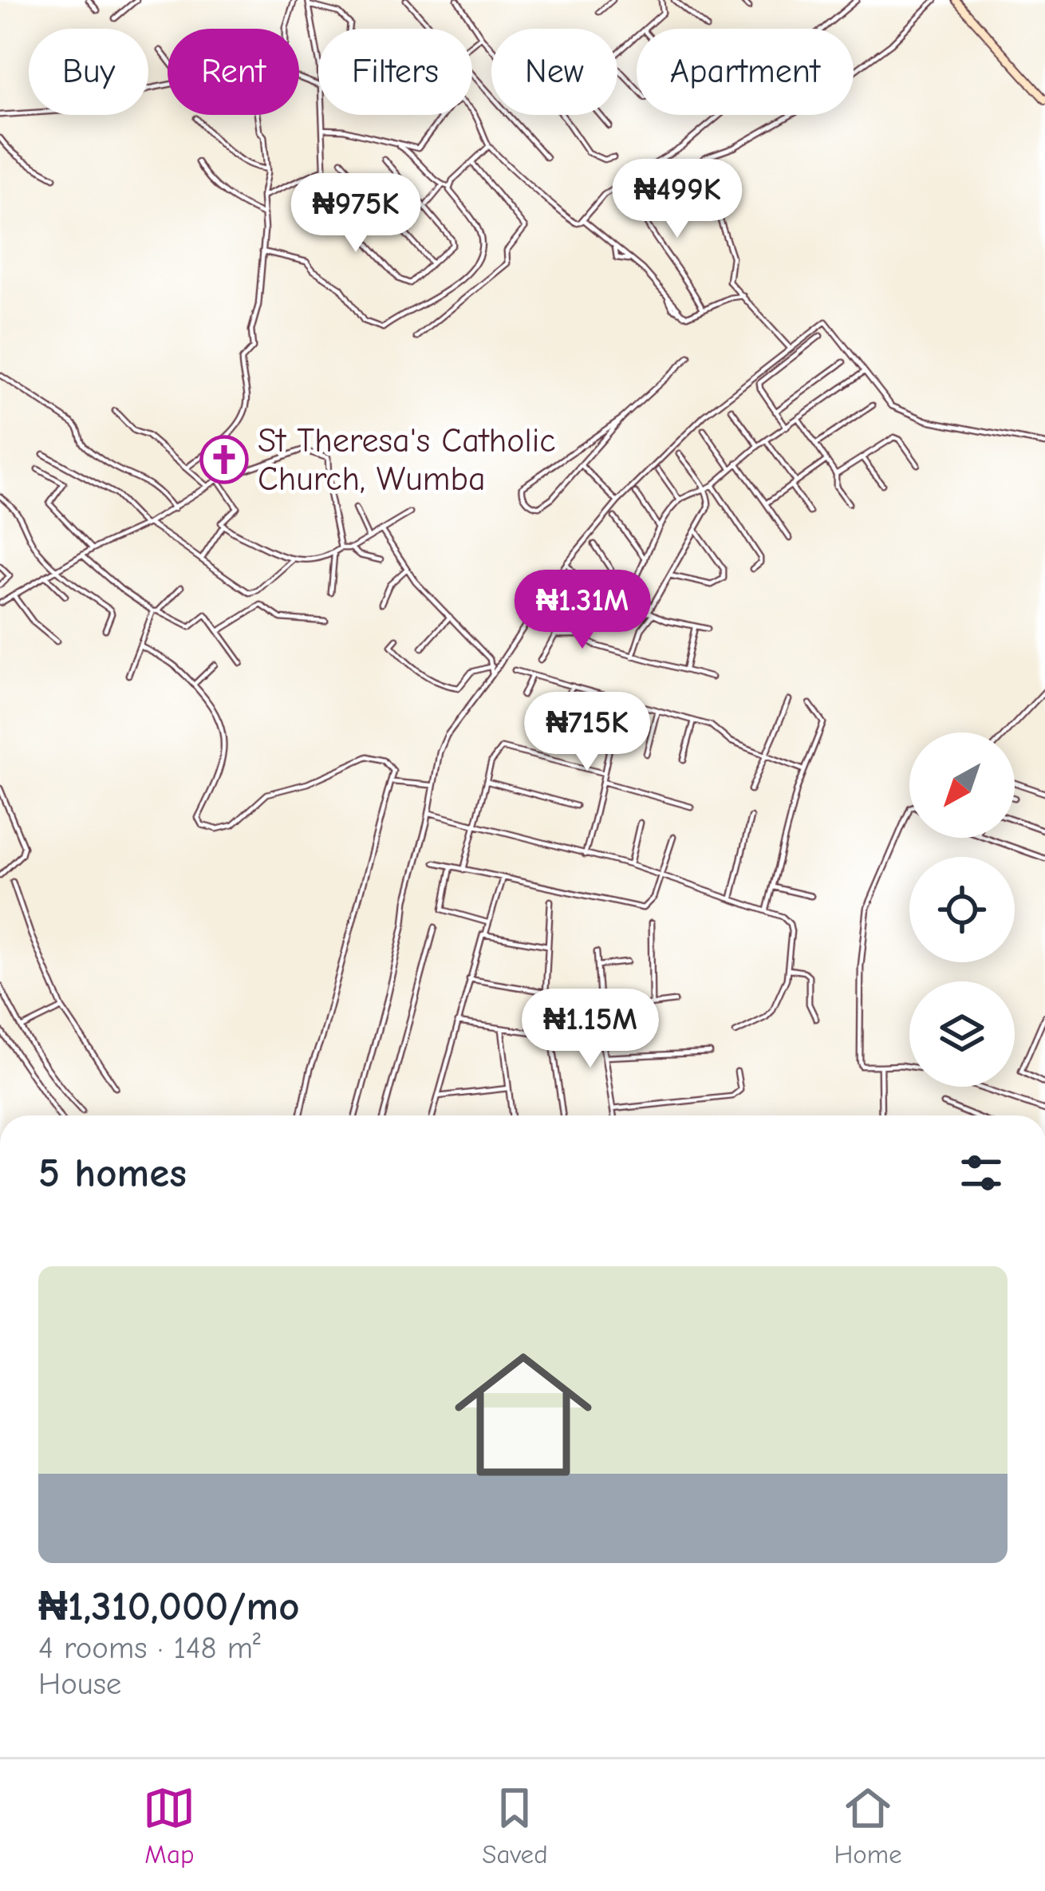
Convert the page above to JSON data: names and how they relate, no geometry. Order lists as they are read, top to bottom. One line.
{"places":{"church":["St Theresa's Catholic Church, Wumba"]},"north":"bottom left","page":{"chip":["Buy","Rent","Filters","New","Apartment"],"price":["₦499K","₦975K","₦1.31M","₦715K","₦1.15M"],"heading":"5 homes","list":[{"name":"₦1,310,000/mo","note":"4 rooms · 148 m² · House"}],"tabs":["Map","Saved","Home"]}}
